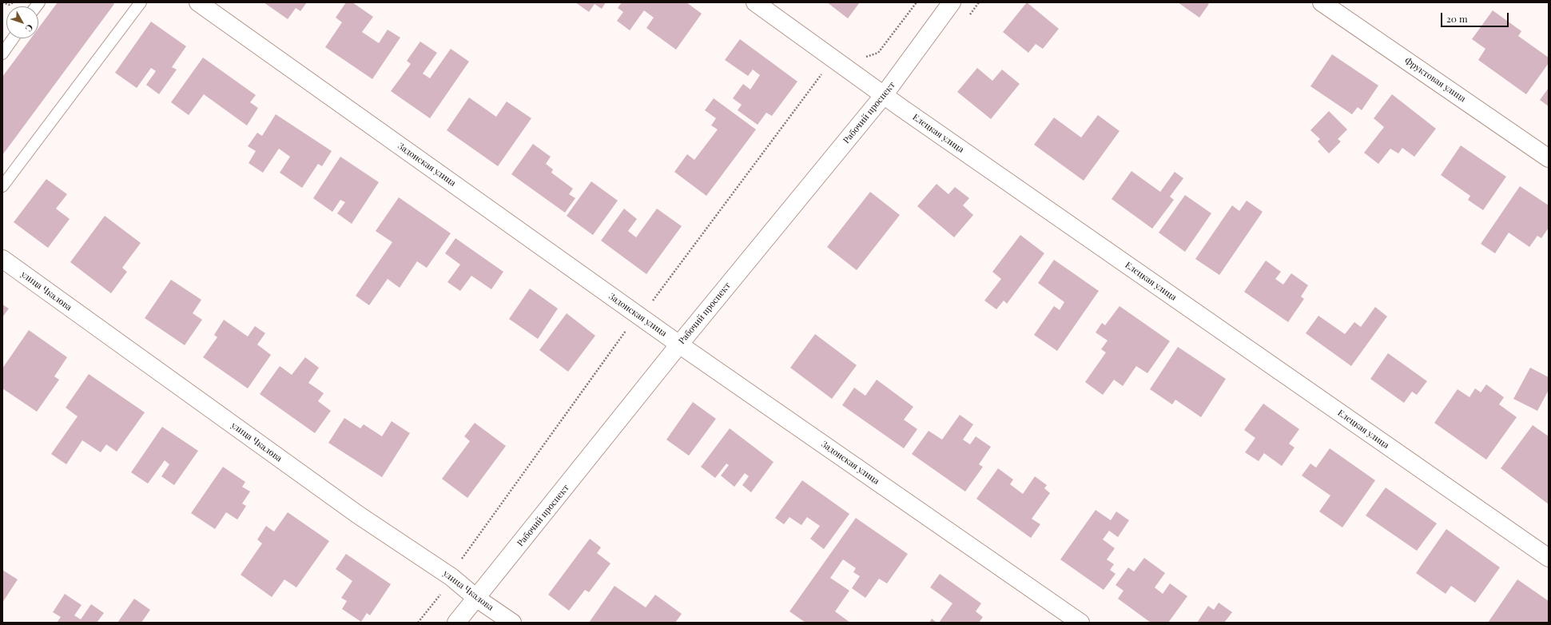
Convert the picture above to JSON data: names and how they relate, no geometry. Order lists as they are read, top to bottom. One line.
{"streets":{"street":["Фруктовая улица","Рабочий проспект","Елецкая улица","Задонская улица","улица Чкалова"]},"crossings":[["Рабочий проспект","Елецкая улица"],["Рабочий проспект","Задонская улица"],["Рабочий проспект","улица Чкалова"]],"scale_bar":"20 m","north":"bottom right"}
